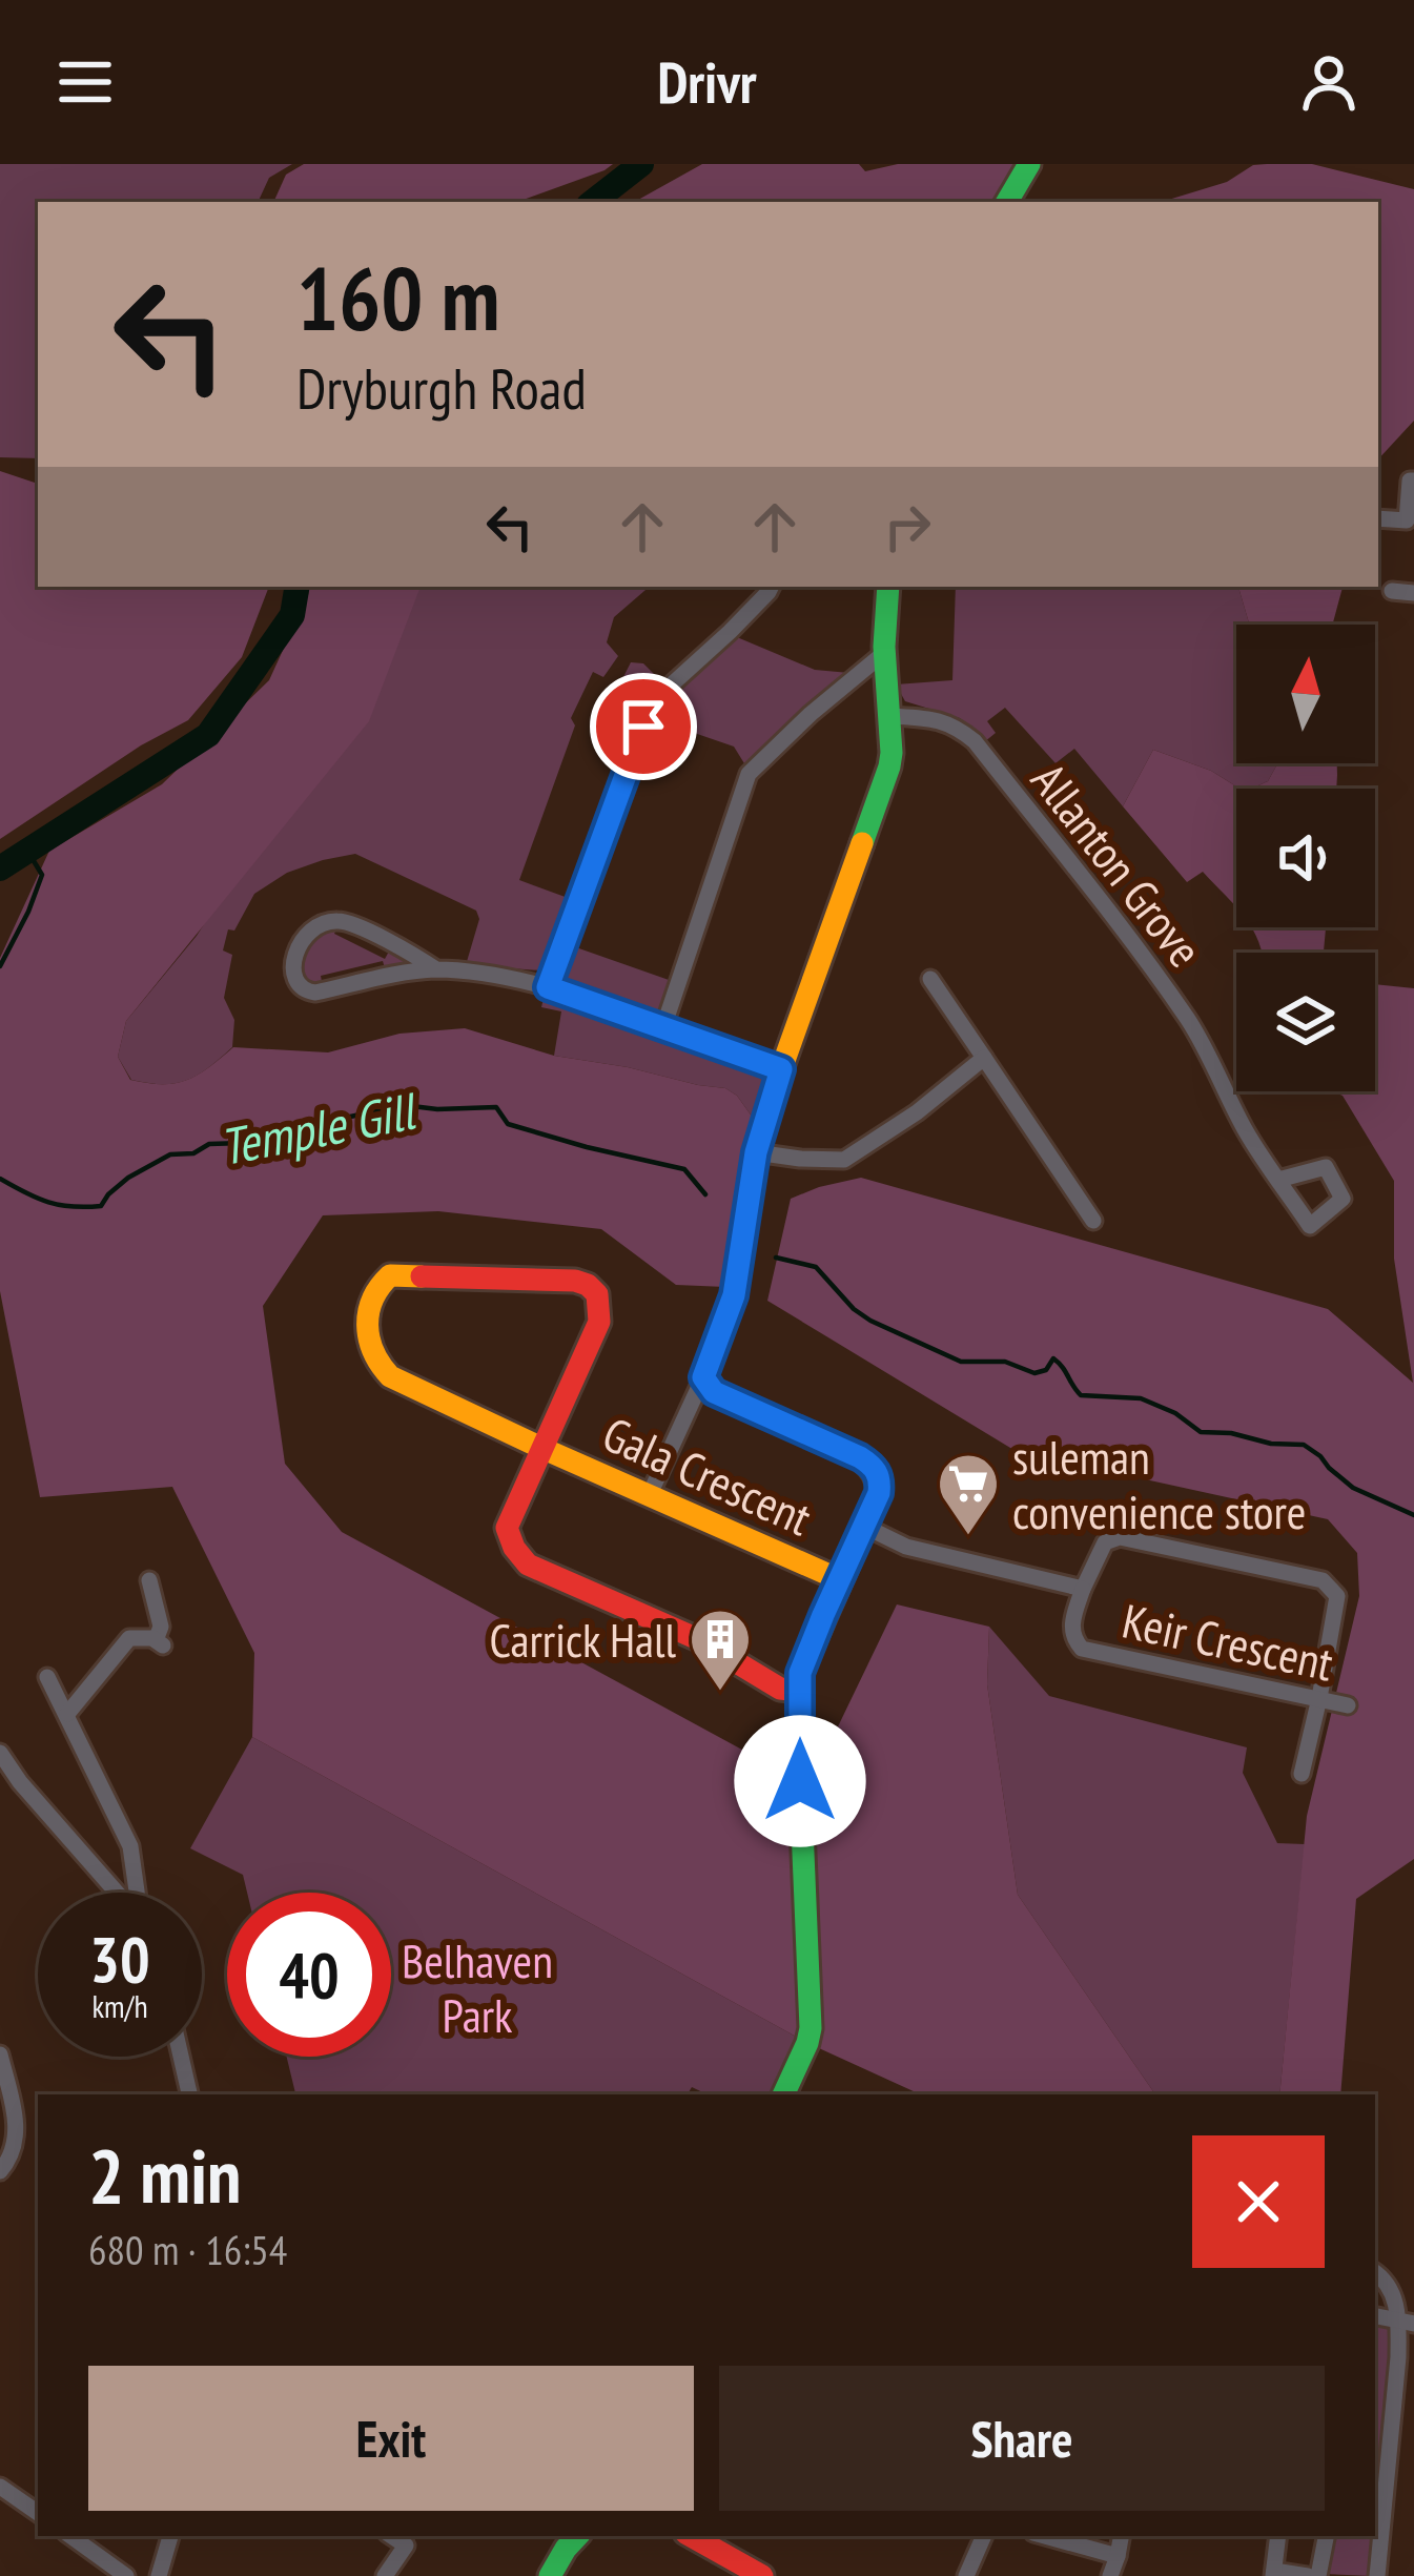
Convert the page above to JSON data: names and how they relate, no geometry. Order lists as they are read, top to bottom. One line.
{"streets":{"street":["Allanton Grove","Gala Crescent","Keir Crescent"]},"water":["Temple Gill"],"parks":["Belhaven Park"],"places":{"supermarket":["suleman convenience store"],"building":["Carrick Hall"]},"north":"top","page":{"header":"Drivr","turn":["160 m","Dryburgh Road"],"speed":"30 km/h","limit":"40","heading":["2 min","680 m · 16:54"],"buttons":["Exit","Share"]}}
